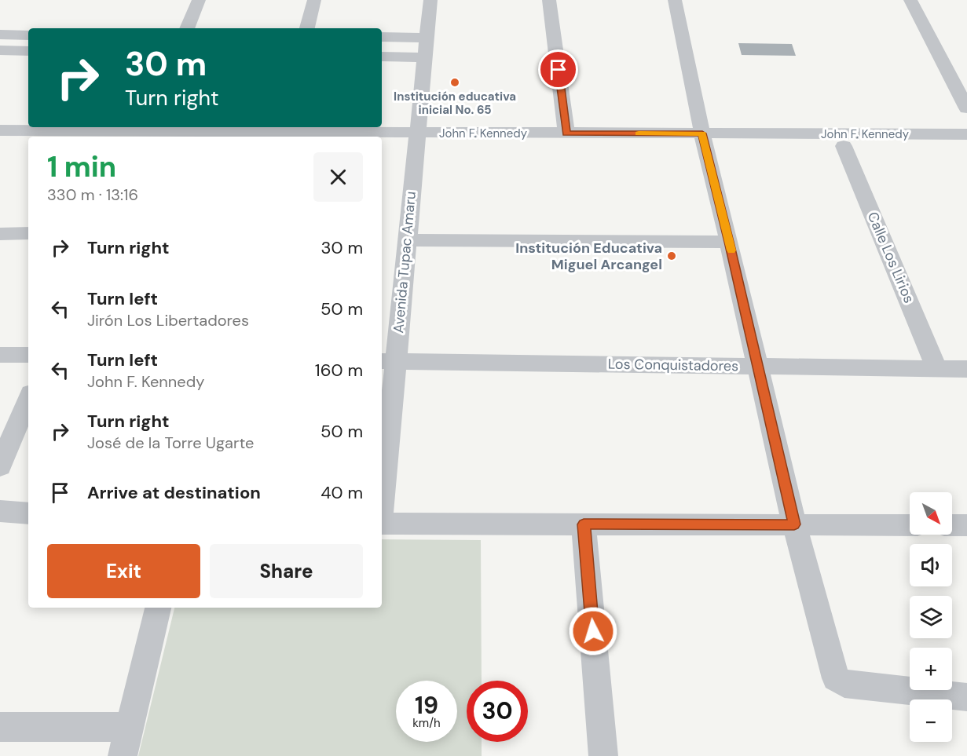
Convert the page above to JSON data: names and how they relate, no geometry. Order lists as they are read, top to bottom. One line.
{"streets":{"street":["John F. Kennedy","Calle Los Lirios","Avenida Tupac Amaru","Los Conquistadores"]},"crossings":[["John F. Kennedy","Calle Los Lirios"],["John F. Kennedy","Avenida Tupac Amaru"],["Calle Los Lirios","Los Conquistadores"],["Avenida Tupac Amaru","Los Conquistadores"]],"places":["Institución educativa inicial No. 65","Institución Educativa Miguel Arcangel"],"north":"bottom right","page":{"turn":["30 m","Turn right"],"heading":["1 min","330 m · 13:16"],"list":[{"name":"Turn right","value":"30 m"},{"name":"Turn left","note":"Jirón Los Libertadores","value":"50 m"},{"name":"Turn left","note":"John F. Kennedy","value":"160 m"},{"name":"Turn right","note":"José de la Torre Ugarte","value":"50 m"},{"name":"Arrive at destination","value":"40 m"}],"map_buttons":["+","−"],"buttons":["Exit","Share"],"speed":"19 km/h","limit":"30"}}
